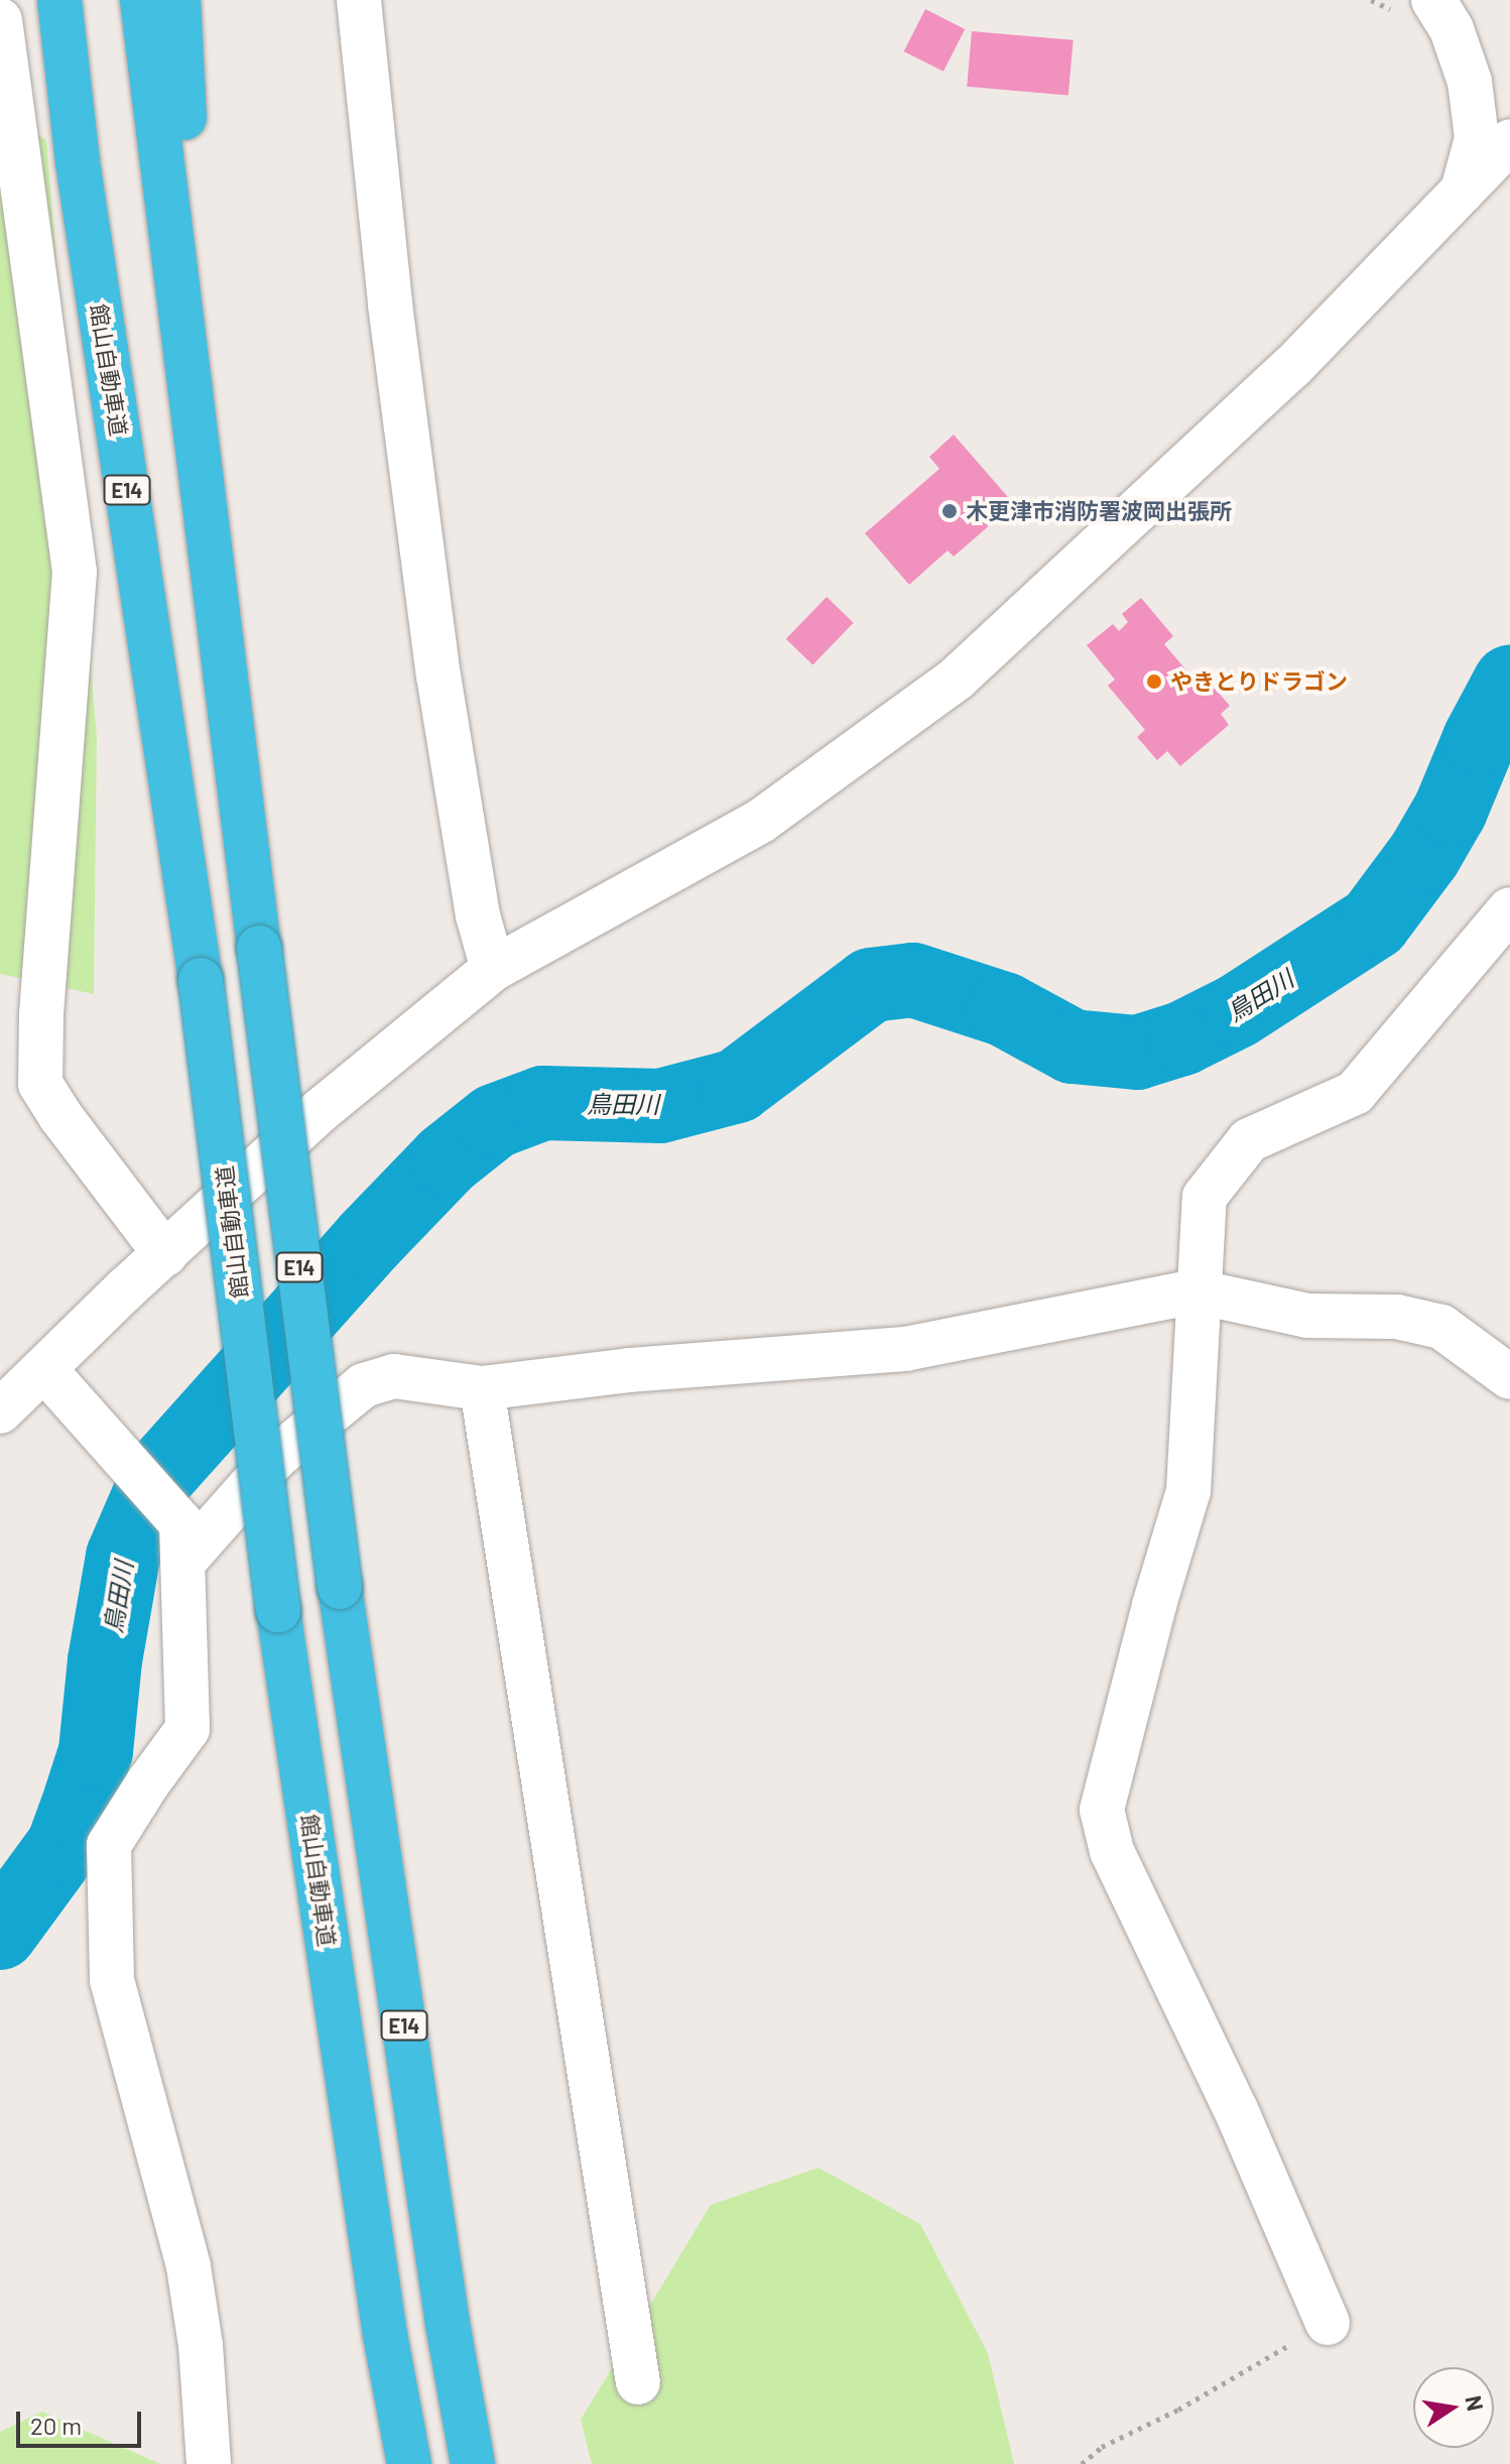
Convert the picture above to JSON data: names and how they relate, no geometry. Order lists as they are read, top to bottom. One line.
{"streets":{"highway":["館山自動車道","E14"]},"water":["鳥田川"],"places":["木更津市消防署波岡出張所","やきとりドラゴン"],"scale_bar":"20 m","north":"right"}
